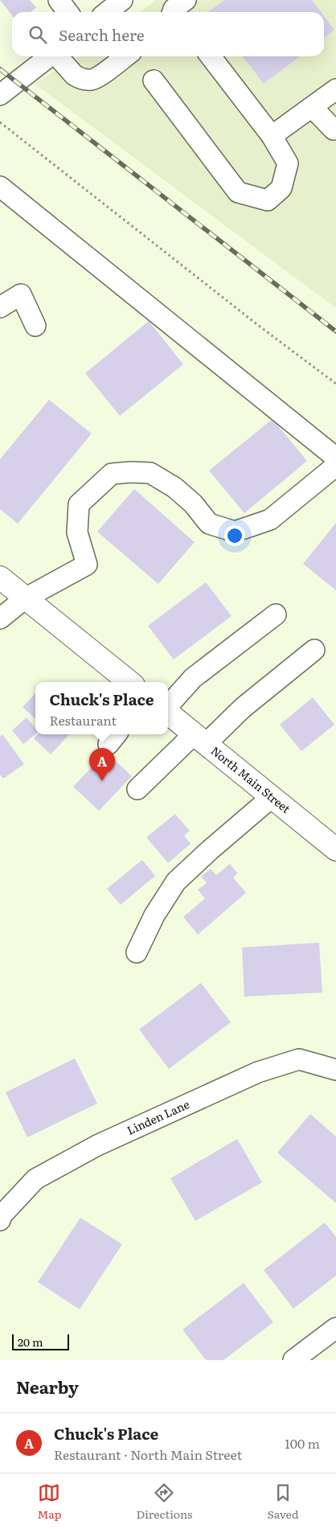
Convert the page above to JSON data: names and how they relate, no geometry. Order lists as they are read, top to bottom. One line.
{"streets":{"main road":["North Main Street"],"street":["Linden Lane"]},"scale_bar":"20 m","page":{"search":"Search here","popup":["Chuck's Place","Restaurant"],"pins":"A","scale":"20 m","heading":"Nearby","list":[{"mark":"A","name":"Chuck's Place","note":"Restaurant · North Main Street","value":"100 m"}],"nav":["Map","Directions","Saved"]}}
